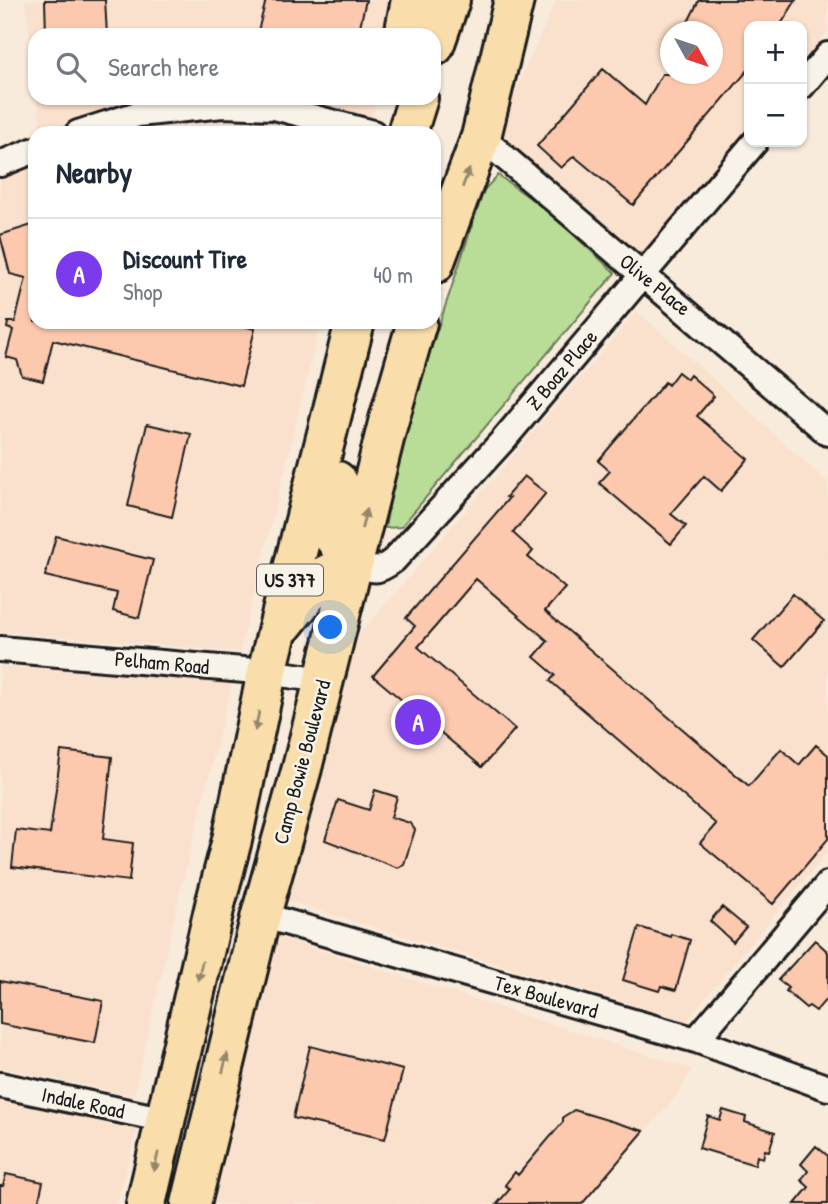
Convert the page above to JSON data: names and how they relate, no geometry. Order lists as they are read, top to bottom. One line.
{"streets":{"main road":["US 377","Camp Bowie Boulevard"],"street":["Olive Place","Z Boaz Place","Pelham Road","Tex Boulevard","Indale Road"]},"crossings":[["Olive Place","Z Boaz Place"],["Z Boaz Place","Camp Bowie Boulevard"],["US 377","Pelham Road"],["US 377","Indale Road"],["Pelham Road","Camp Bowie Boulevard"],["Camp Bowie Boulevard","Tex Boulevard"]],"north":"bottom right","page":{"map_buttons":["+","−"],"search":"Search here","heading":"Nearby","list":[{"mark":"A","name":"Discount Tire","note":"Shop","value":"40 m"}],"pins":"A"}}
